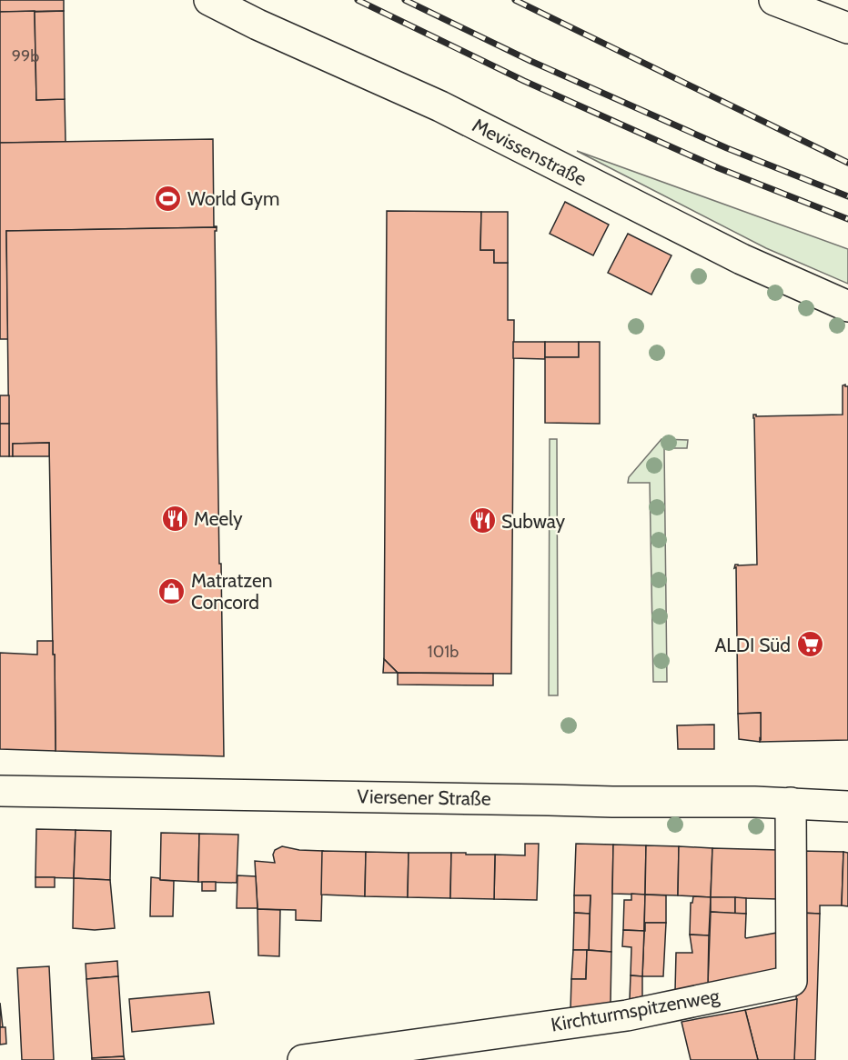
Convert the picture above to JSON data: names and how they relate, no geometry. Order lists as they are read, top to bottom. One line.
{"streets":{"street":["Mevissenstraße","Viersener Straße","Kirchturmspitzenweg"]},"crossings":[["Viersener Straße","Kirchturmspitzenweg"]],"places":{"sports":["World Gym"],"restaurant":["Meely","Subway"],"shop":["Matratzen Concord"],"supermarket":["ALDI Süd"]},"house_numbers":["99b","101b"]}
